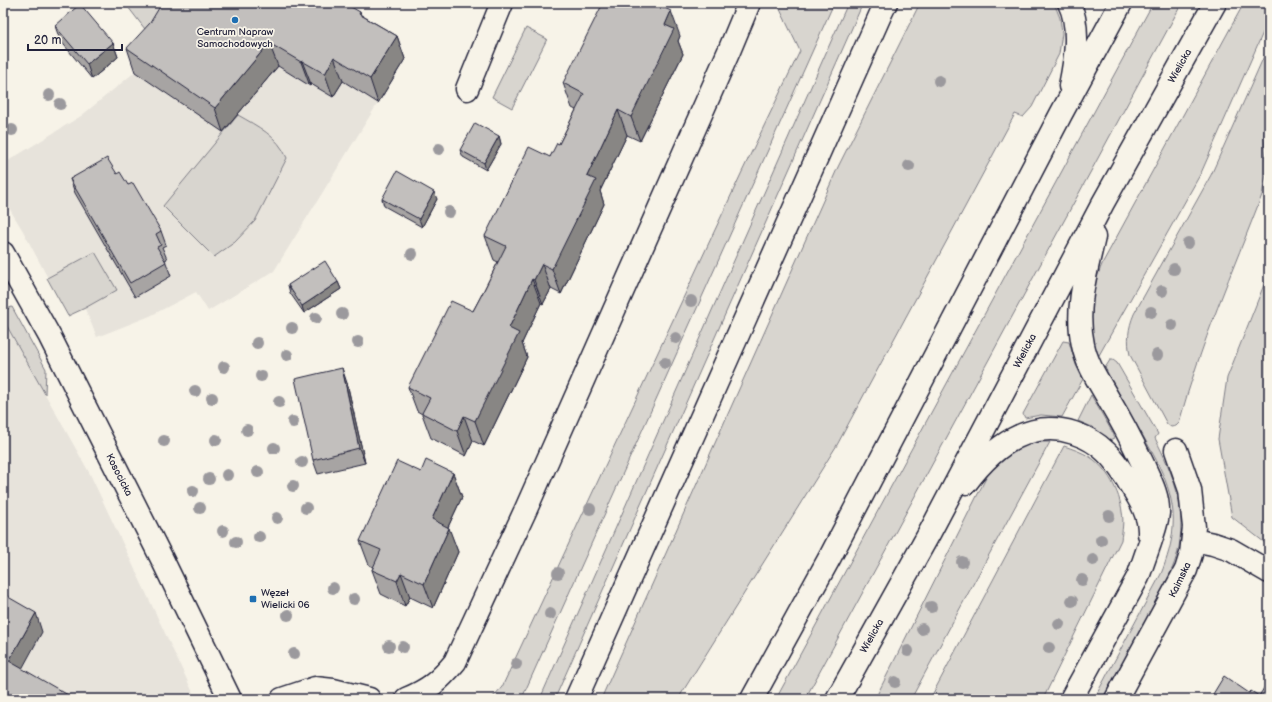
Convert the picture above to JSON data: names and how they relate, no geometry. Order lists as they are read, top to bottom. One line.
{"streets":{"main road":["Wielicka","Kosocicka","Kaimska"]},"places":{"other":["Centrum Napraw Samochodowych"],"transit":["Węzeł Wielicki 06"]},"scale_bar":"20 m"}
